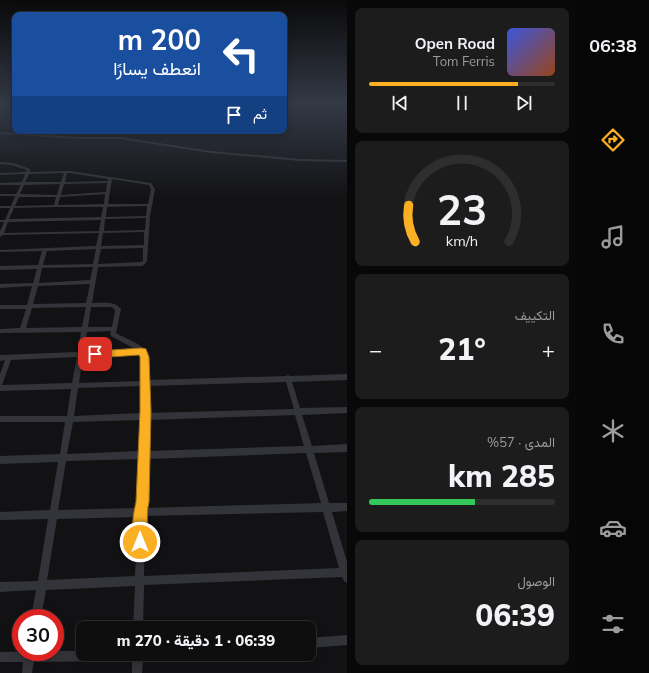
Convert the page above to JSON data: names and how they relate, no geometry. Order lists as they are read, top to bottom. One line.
{"page":{"tabs":"06:38","turn":["200 m","انعطف يسارًا"],"song":["Open Road","Tom Ferris"],"then":"ثم","tile":["التكييف",["المدى · 57%","285 km"],["الوصول","06:39"]],"heat":["−","21°","+"],"limit":"30","trip":"06:39 · 1 دقيقة · 270 m","gauge":["23","km/h"]}}
